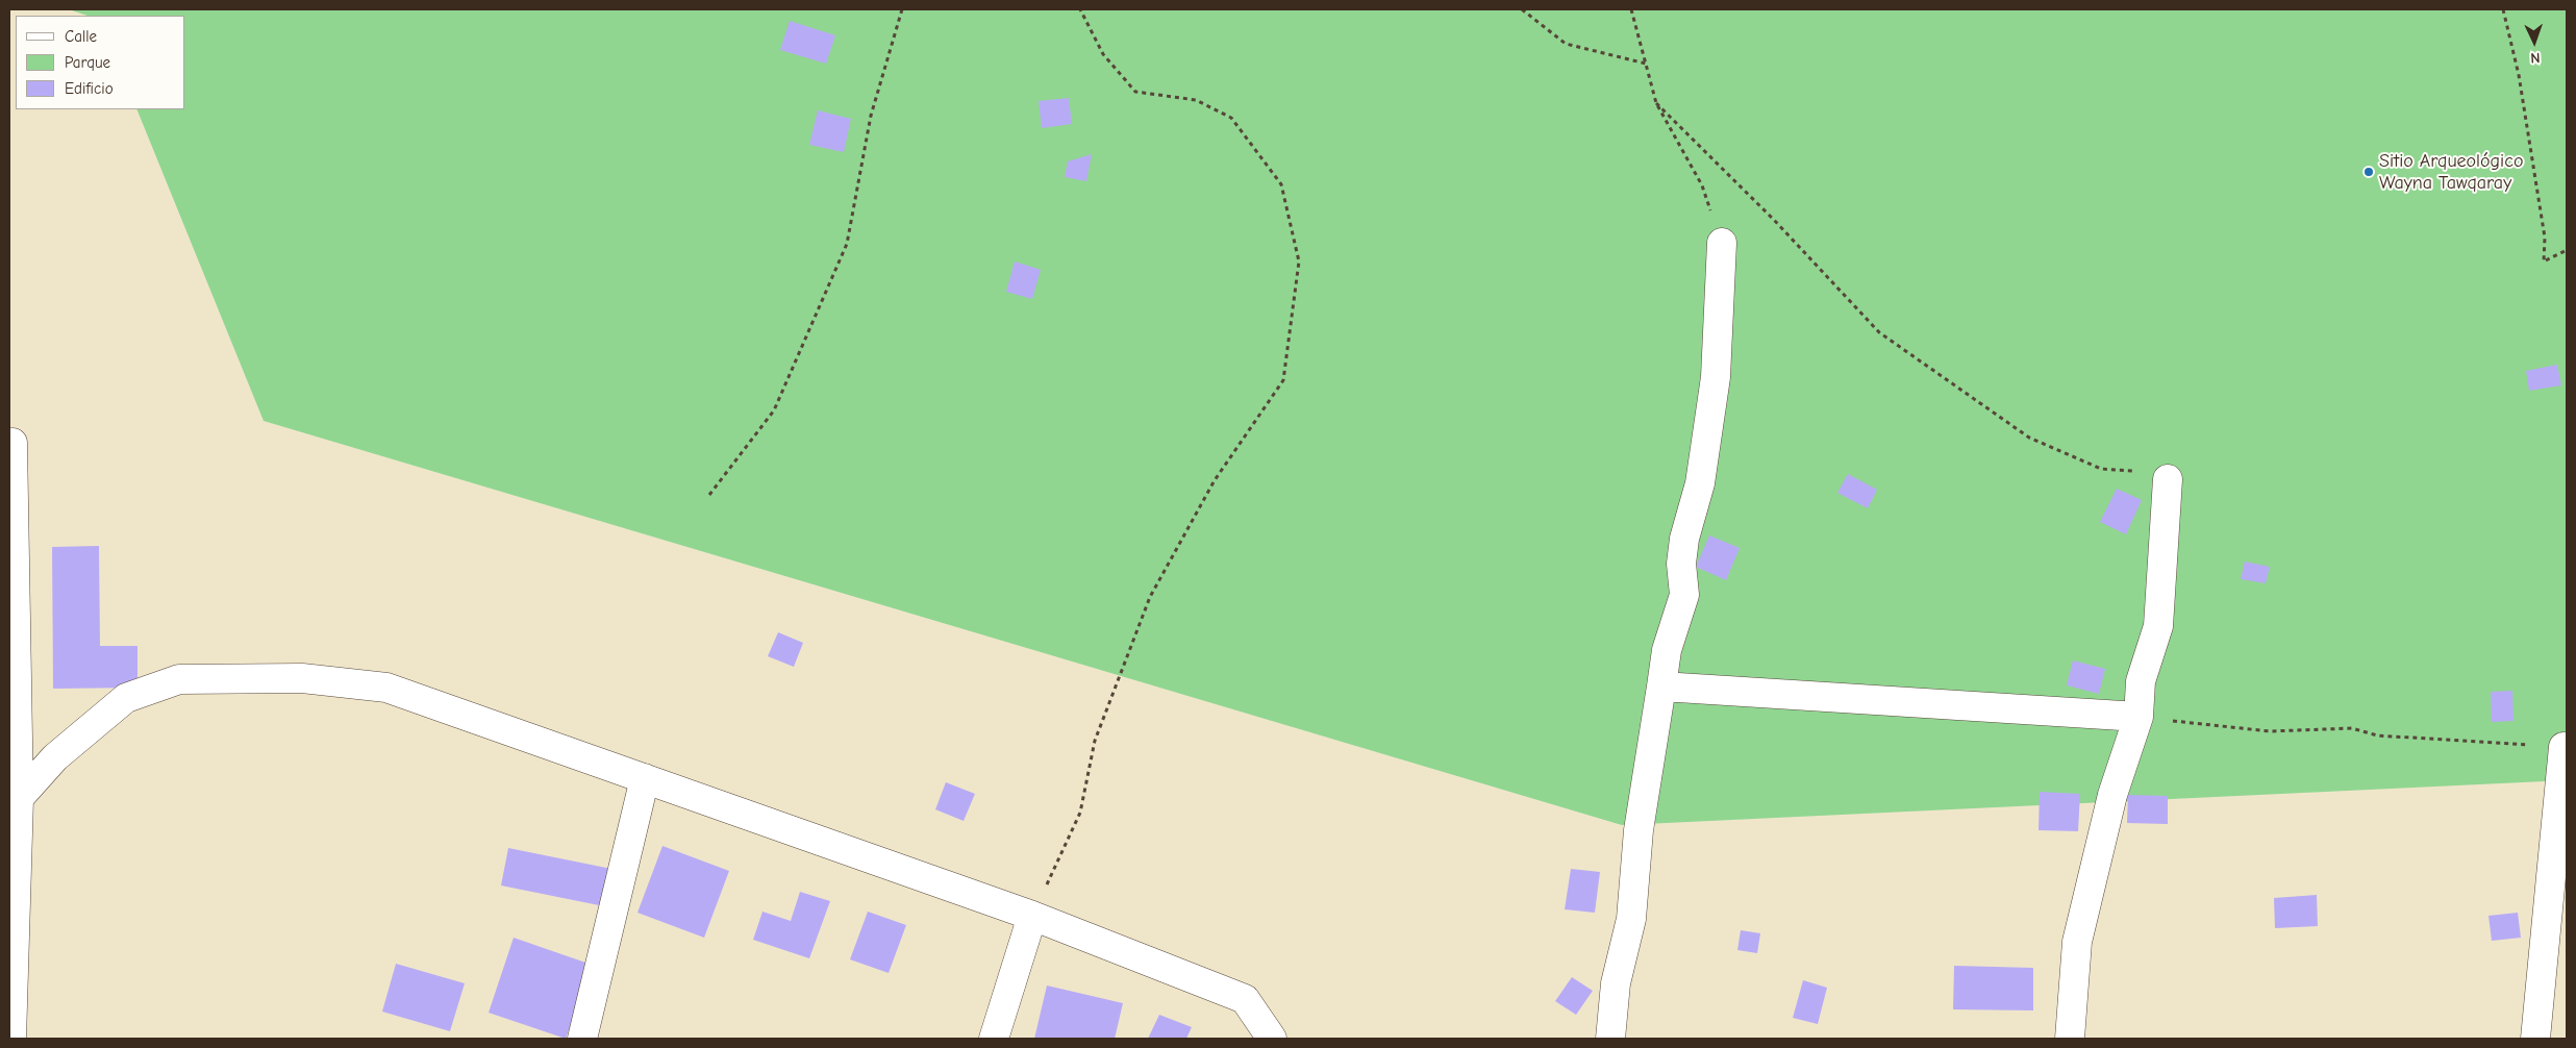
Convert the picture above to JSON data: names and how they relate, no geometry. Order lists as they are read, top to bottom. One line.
{"places":["Sitio Arqueológico Wayna Tawqaray"],"legend":["Calle","Parque","Edificio"],"north":"bottom"}
